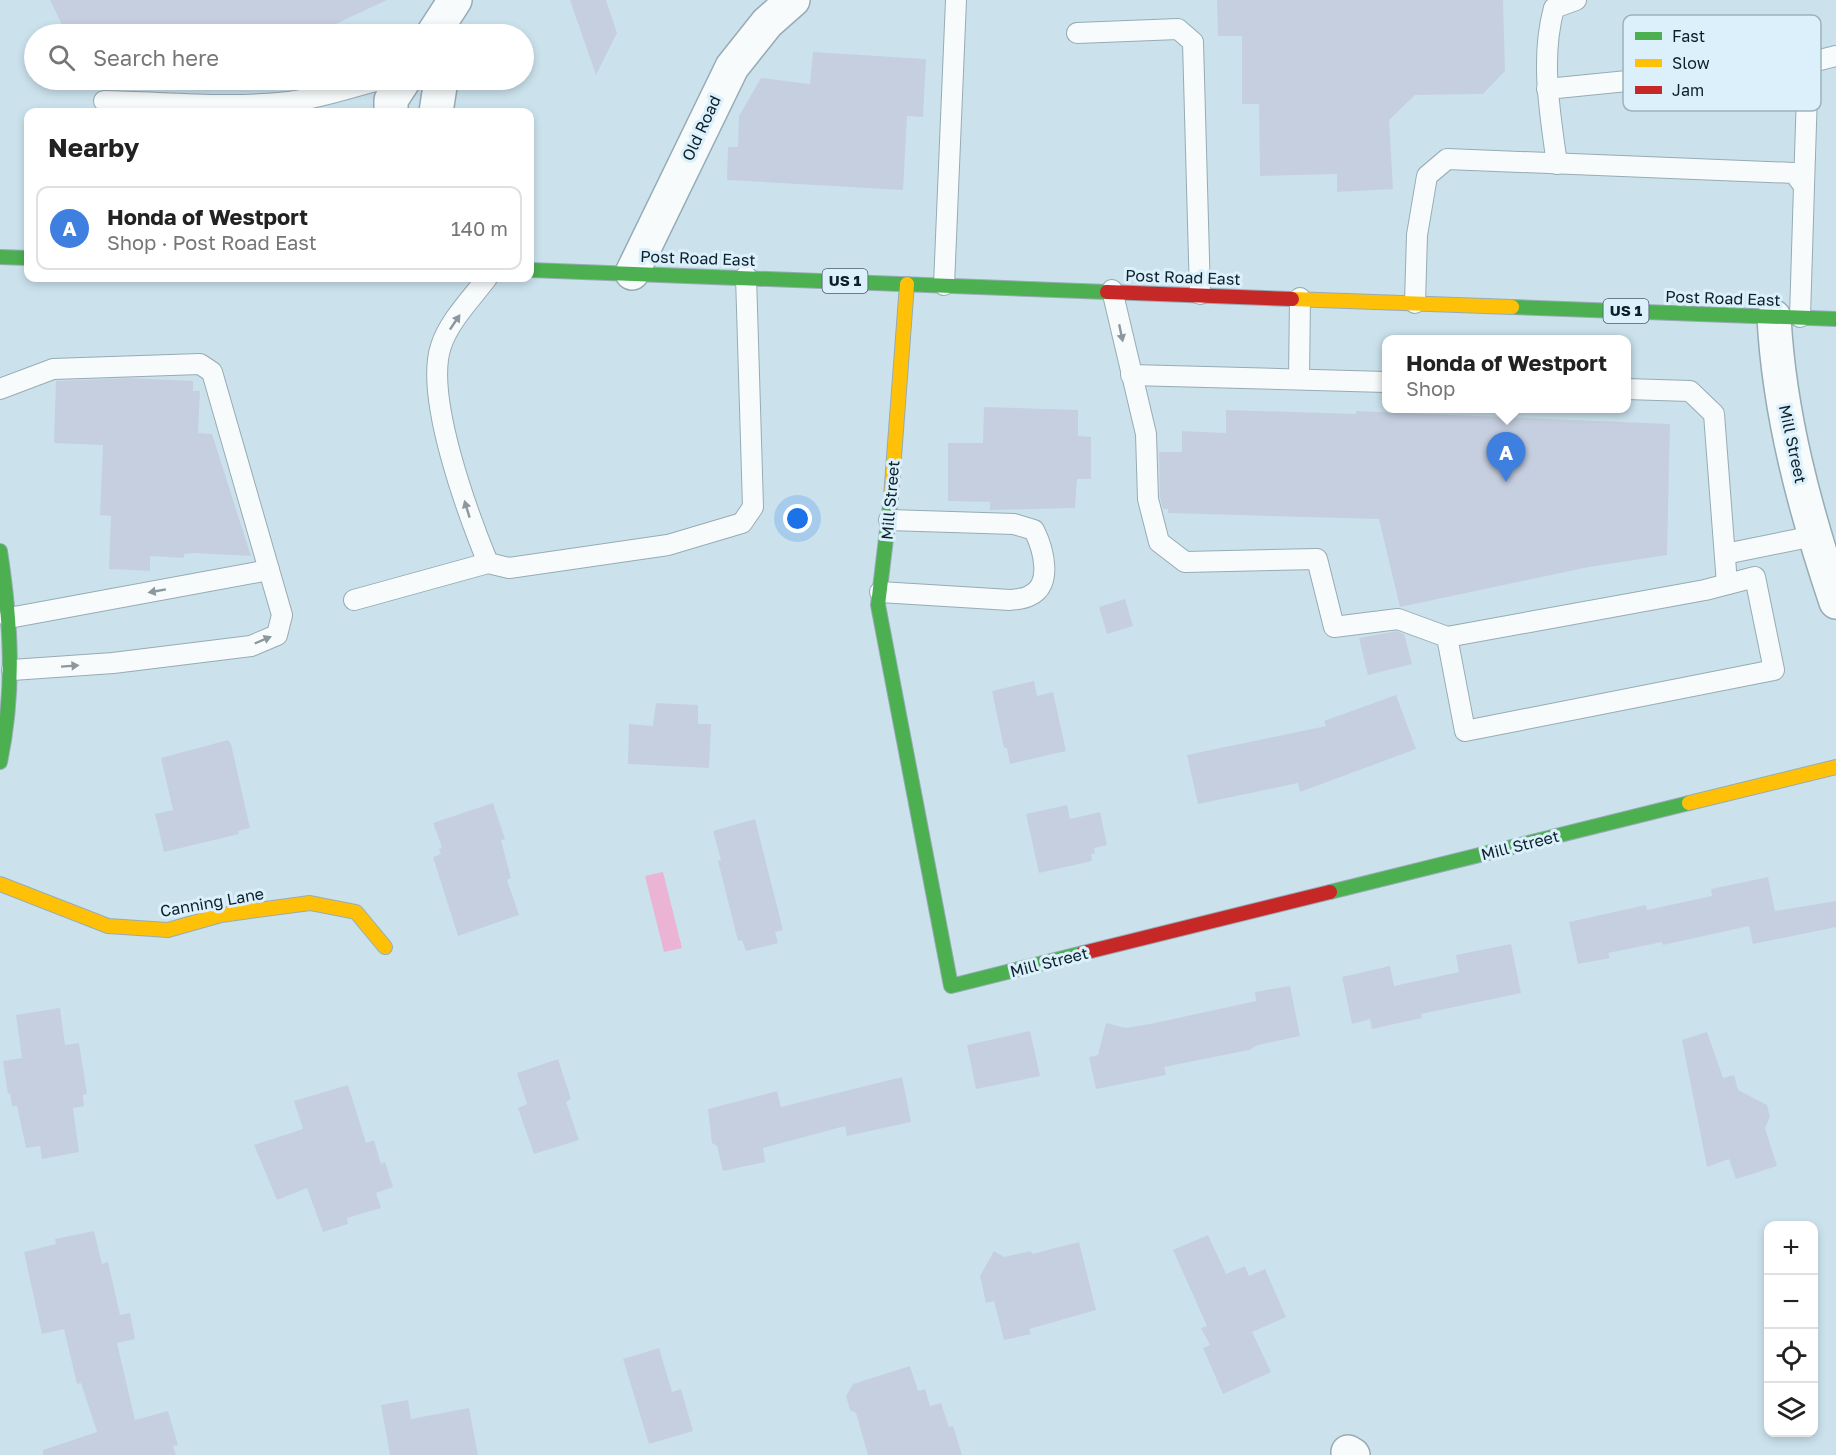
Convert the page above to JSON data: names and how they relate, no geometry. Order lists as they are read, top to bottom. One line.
{"streets":{"street":["Old Road","Post Road East","US 1","Mill Street","Canning Lane"]},"crossings":[["Old Road","Post Road East"],["Post Road East","Mill Street"]],"legend":["Fast","Slow","Jam"],"page":{"search":"Search here","heading":"Nearby","list":[{"mark":"A","name":"Honda of Westport","note":"Shop · Post Road East","value":"140 m"}],"popup":["Honda of Westport","Shop"],"pins":"A","map_buttons":["+","−"]}}
